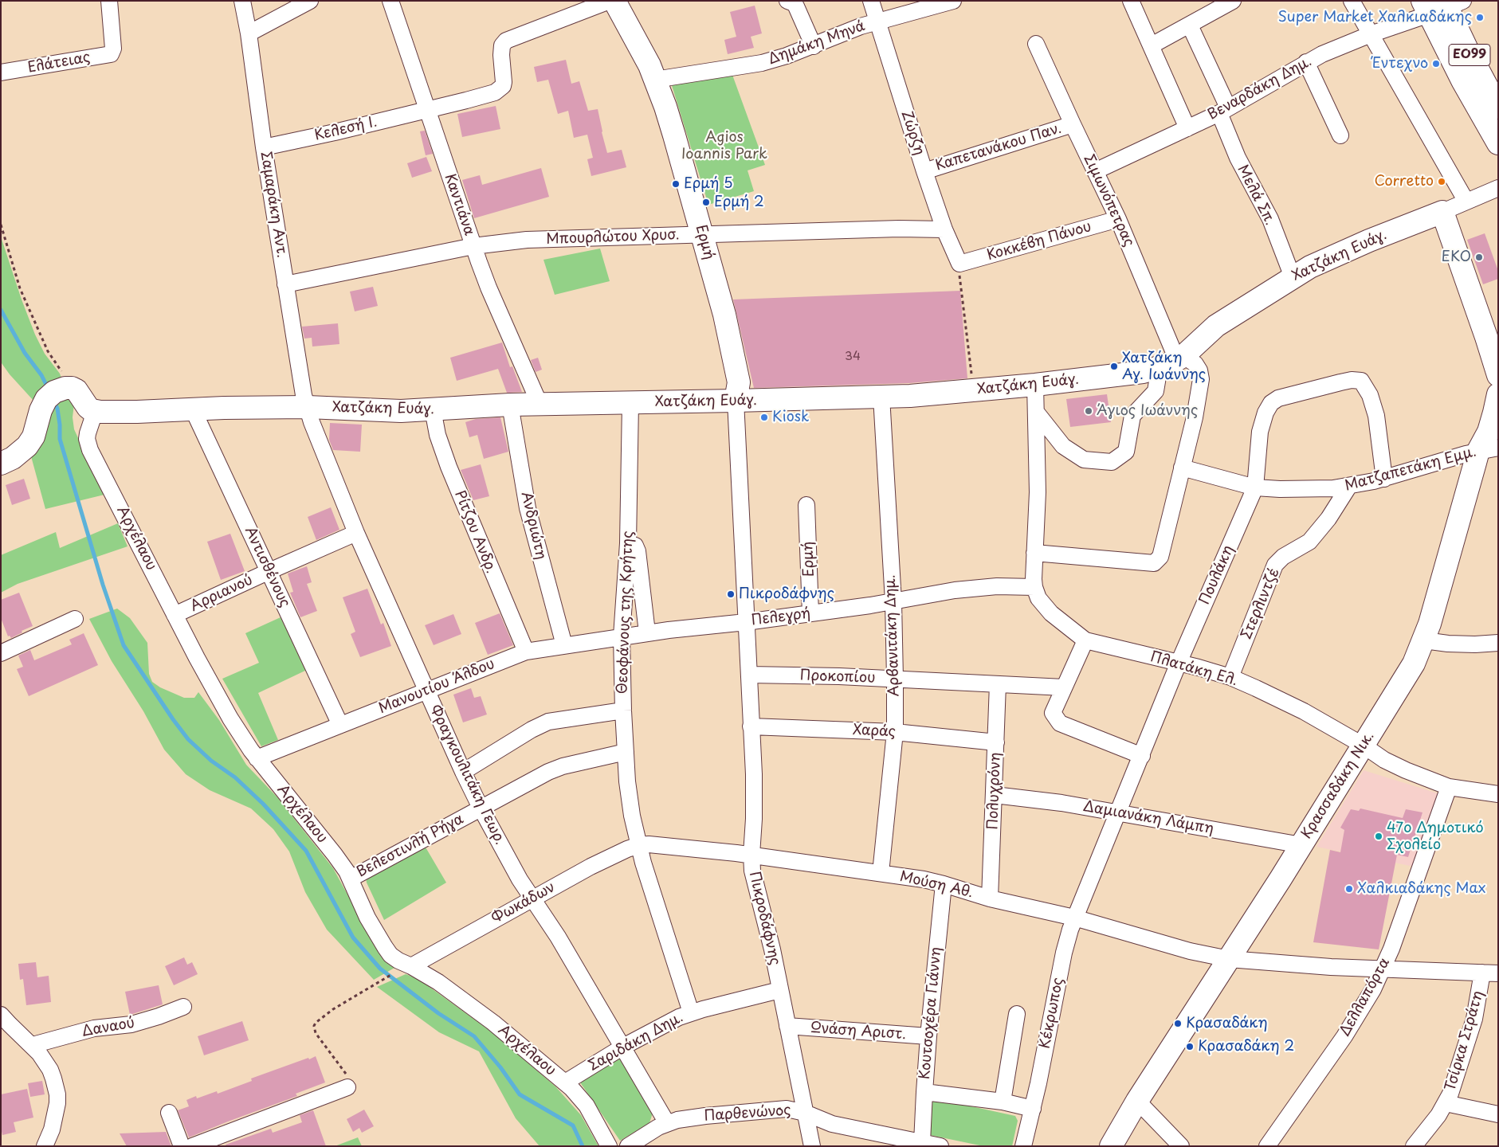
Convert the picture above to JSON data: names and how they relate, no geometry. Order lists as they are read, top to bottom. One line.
{"streets":{"street":["Δημάκη Μηνά","ΕΟ99","Ελάτειας","Βεναρδάκη Δημ.","Κελεσή Ι.","Ζώρζη","Καπετανάκου Παν.","Μελά Σπ.","Σιμωνόπετρας","Σαμαράκη Αντ.","Καντιάνα","Μπουρλώτου Χρυσ.","Κοκκέβη Πάνου","Ερμή","Χατζάκη Ευάγ.","Ματζαπετάκη Εμμ.","Ανδριώτη","Ρίτζου Ανδρ.","Αρχέλαου","Αντισθένους","Πουλάκη","Αρριανού","Στερλιντζέ","Θεοφάνους της Κρήτης","Πελεγρή","Αρβανιτάκη Δημ.","Πλατάκη Ελ.","Προκοπίου","Μανουτίου Άλδου","Χαράς","Φραγκουλιτάκη Γεωρ.","Κρασσαδάκη Νικ.","Πολυχρόνη","Δαμιανάκη Λάμπη","Βελεστινλή Ρήγα","Μούση Αθ.","Φωκάδων","Πικροδάφνης","Δελλαπόρτα","Κουτσοχέρα Γιάννη","Κέκρωπος","Δαναού","Ωνάση Αριστ.","Τσίρκα Στράτη","Σαριδάκη Δημ.","Παρθενώνος"]},"crossings":[["Δημάκη Μηνά","Ζώρζη"],["Δημάκη Μηνά","Ερμή"],["ΕΟ99","Βεναρδάκη Δημ."],["Βεναρδάκη Δημ.","Μελά Σπ."],["Βεναρδάκη Δημ.","Σιμωνόπετρας"],["Κελεσή Ι.","Σαμαράκη Αντ."],["Κελεσή Ι.","Καντιάνα"],["Ζώρζη","Καπετανάκου Παν."],["Ζώρζη","Μπουρλώτου Χρυσ."],["Ζώρζη","Κοκκέβη Πάνου"],["Καπετανάκου Παν.","Σιμωνόπετρας"],["Μελά Σπ.","Χατζάκη Ευάγ."],["Σιμωνόπετρας","Κοκκέβη Πάνου"],["Σιμωνόπετρας","Χατζάκη Ευάγ."],["Σαμαράκη Αντ.","Μπουρλώτου Χρυσ."],["Σαμαράκη Αντ.","Χατζάκη Ευάγ."],["Σαμαράκη Αντ.","Φραγκουλιτάκη Γεωρ."],["Καντιάνα","Μπουρλώτου Χρυσ."],["Καντιάνα","Χατζάκη Ευάγ."],["Μπουρλώτου Χρυσ.","Ερμή"],["Ερμή","Χατζάκη Ευάγ."],["Ερμή","Πελεγρή"],["Ερμή","Πικροδάφνης"],["Χατζάκη Ευάγ.","Ανδριώτη"],["Χατζάκη Ευάγ.","Ρίτζου Ανδρ."],["Χατζάκη Ευάγ.","Αρχέλαου"],["Χατζάκη Ευάγ.","Αντισθένους"],["Χατζάκη Ευάγ.","Θεοφάνους της Κρήτης"],["Χατζάκη Ευάγ.","Αρβανιτάκη Δημ."],["Χατζάκη Ευάγ.","Φραγκουλιτάκη Γεωρ."],["Χατζάκη Ευάγ.","Πικροδάφνης"],["Ματζαπετάκη Εμμ.","Πουλάκη"],["Ματζαπετάκη Εμμ.","Στερλιντζέ"],["Ματζαπετάκη Εμμ.","Κρασσαδάκη Νικ."],["Ανδριώτη","Μανουτίου Άλδου"],["Ρίτζου Ανδρ.","Μανουτίου Άλδου"],["Αρχέλαου","Αρριανού"],["Αρχέλαου","Μανουτίου Άλδου"],["Αρχέλαου","Βελεστινλή Ρήγα"],["Αρχέλαου","Φωκάδων"],["Αρχέλαου","Σαριδάκη Δημ."],["Αντισθένους","Αρριανού"],["Αντισθένους","Μανουτίου Άλδου"],["Πουλάκη","Πλατάκη Ελ."],["Πουλάκη","Δαμιανάκη Λάμπη"],["Πουλάκη","Κέκρωπος"],["Αρριανού","Φραγκουλιτάκη Γεωρ."],["Στερλιντζέ","Πλατάκη Ελ."],["Θεοφάνους της Κρήτης","Πελεγρή"],["Θεοφάνους της Κρήτης","Μανουτίου Άλδου"],["Θεοφάνους της Κρήτης","Βελεστινλή Ρήγα"],["Θεοφάνους της Κρήτης","Μούση Αθ."],["Θεοφάνους της Κρήτης","Φωκάδων"],["Θεοφάνους της Κρήτης","Σαριδάκη Δημ."],["Πελεγρή","Αρβανιτάκη Δημ."],["Πελεγρή","Πλατάκη Ελ."],["Πελεγρή","Μανουτίου Άλδου"],["Πελεγρή","Πικροδάφνης"],["Αρβανιτάκη Δημ.","Προκοπίου"],["Αρβανιτάκη Δημ.","Χαράς"],["Αρβανιτάκη Δημ.","Μούση Αθ."],["Πλατάκη Ελ.","Κρασσαδάκη Νικ."],["Πλατάκη Ελ.","Δελλαπόρτα"],["Προκοπίου","Πολυχρόνη"],["Προκοπίου","Πικροδάφνης"],["Μανουτίου Άλδου","Φραγκουλιτάκη Γεωρ."],["Χαράς","Πολυχρόνη"],["Χαράς","Πικροδάφνης"],["Φραγκουλιτάκη Γεωρ.","Βελεστινλή Ρήγα"],["Φραγκουλιτάκη Γεωρ.","Φωκάδων"],["Φραγκουλιτάκη Γεωρ.","Σαριδάκη Δημ."],["Φραγκουλιτάκη Γεωρ.","Παρθενώνος"],["Κρασσαδάκη Νικ.","Δαμιανάκη Λάμπη"],["Κρασσαδάκη Νικ.","Μούση Αθ."],["Πολυχρόνη","Δαμιανάκη Λάμπη"],["Πολυχρόνη","Μούση Αθ."],["Δαμιανάκη Λάμπη","Κέκρωπος"],["Μούση Αθ.","Φωκάδων"],["Μούση Αθ.","Πικροδάφνης"],["Μούση Αθ.","Δελλαπόρτα"],["Μούση Αθ.","Κουτσοχέρα Γιάννη"],["Μούση Αθ.","Κέκρωπος"],["Μούση Αθ.","Τσίρκα Στράτη"],["Πικροδάφνης","Ωνάση Αριστ."],["Πικροδάφνης","Σαριδάκη Δημ."],["Πικροδάφνης","Παρθενώνος"],["Κουτσοχέρα Γιάννη","Ωνάση Αριστ."],["Κουτσοχέρα Γιάννη","Παρθενώνος"]],"parks":["Agios Ioannis Park"],"places":["Super Market Χαλκιαδάκης","Έντεχνο","Corretto","Ερμή 5","Ερμή 2","EKO","Χατζάκη Αγ. Ιωάννης","Άγιος Ιωάννης","Kiosk","Πικροδάφνης","47ο Δημοτικό Σχολείο","Χαλκιαδάκης Max","Κρασαδάκη","Κρασαδάκη 2"],"house_numbers":["34"]}
